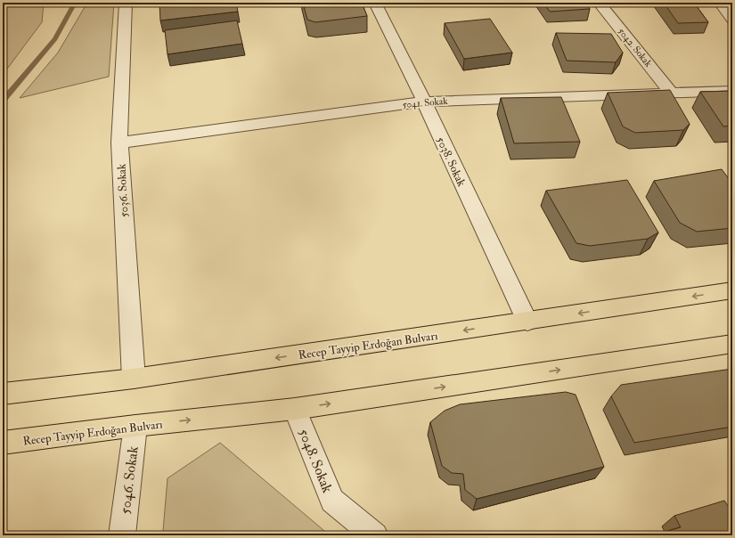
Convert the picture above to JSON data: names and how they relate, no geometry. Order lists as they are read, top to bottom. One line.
{"streets":{"main road":["Recep Tayyip Erdoğan Bulvarı"],"street":["5042. Sokak","5041. Sokak","5038. Sokak","5036. Sokak","5048. Sokak","5046. Sokak"]},"crossings":[["5042. Sokak","5041. Sokak"],["5041. Sokak","5038. Sokak"],["5041. Sokak","5036. Sokak"],["5038. Sokak","Recep Tayyip Erdoğan Bulvarı"],["5036. Sokak","Recep Tayyip Erdoğan Bulvarı"],["Recep Tayyip Erdoğan Bulvarı","5048. Sokak"],["Recep Tayyip Erdoğan Bulvarı","5046. Sokak"]]}
